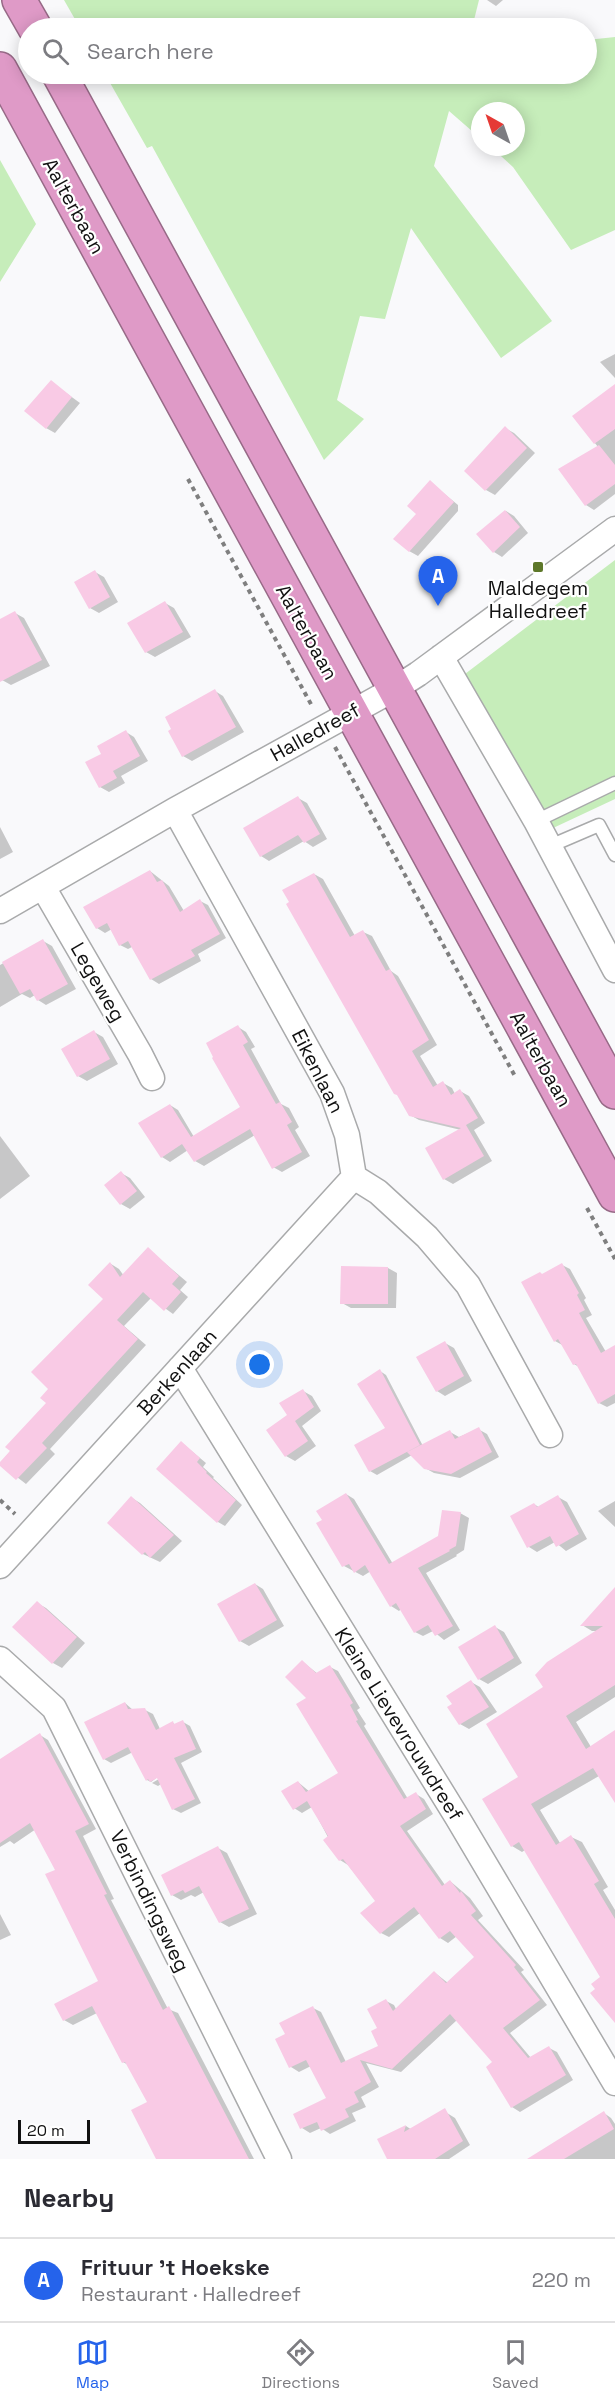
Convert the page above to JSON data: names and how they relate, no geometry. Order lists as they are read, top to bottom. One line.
{"streets":{"highway":["Aalterbaan"],"street":["Halledreef","Legeweg","Eikenlaan","Berkenlaan","Kleine Lievevrouwdreef","Verbindingsweg"]},"crossings":[["Aalterbaan","Halledreef"],["Halledreef","Legeweg"],["Halledreef","Eikenlaan"],["Eikenlaan","Berkenlaan"],["Berkenlaan","Kleine Lievevrouwdreef"]],"places":{"transit":["Maldegem Halledreef"]},"scale_bar":"20 m","north":"top left","page":{"search":"Search here","pins":"A","scale":"20 m","heading":"Nearby","list":[{"mark":"A","name":"Frituur 't Hoekske","note":"Restaurant · Halledreef","value":"220 m"}],"nav":["Map","Directions","Saved"]}}
